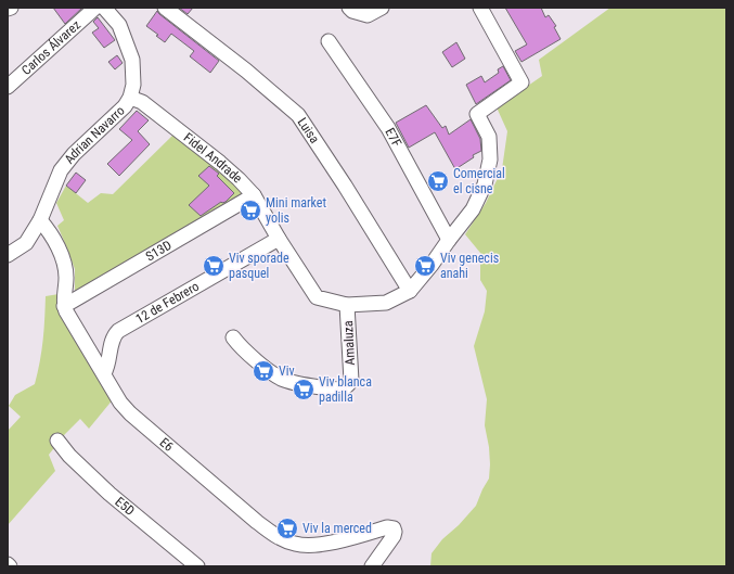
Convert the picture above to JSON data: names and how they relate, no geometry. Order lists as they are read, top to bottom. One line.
{"streets":{"street":["Carlos Álvarez","Luisa","Adrian Navarro","E7F","Fidel Andrade","S13D","12 de Febrero","Amaluza","E6","E5D"]},"crossings":[["Luisa","Fidel Andrade"],["Adrian Navarro","Fidel Andrade"],["E7F","Fidel Andrade"],["Fidel Andrade","S13D"],["Fidel Andrade","12 de Febrero"],["Fidel Andrade","Amaluza"],["S13D","E6"],["12 de Febrero","E6"]],"places":{"supermarket":["Comercial el cisne","Mini market yolis","Viv sporade pasquel","Viv genecis anahi","Viv","Viv blanca padilla","Viv la merced"]}}
